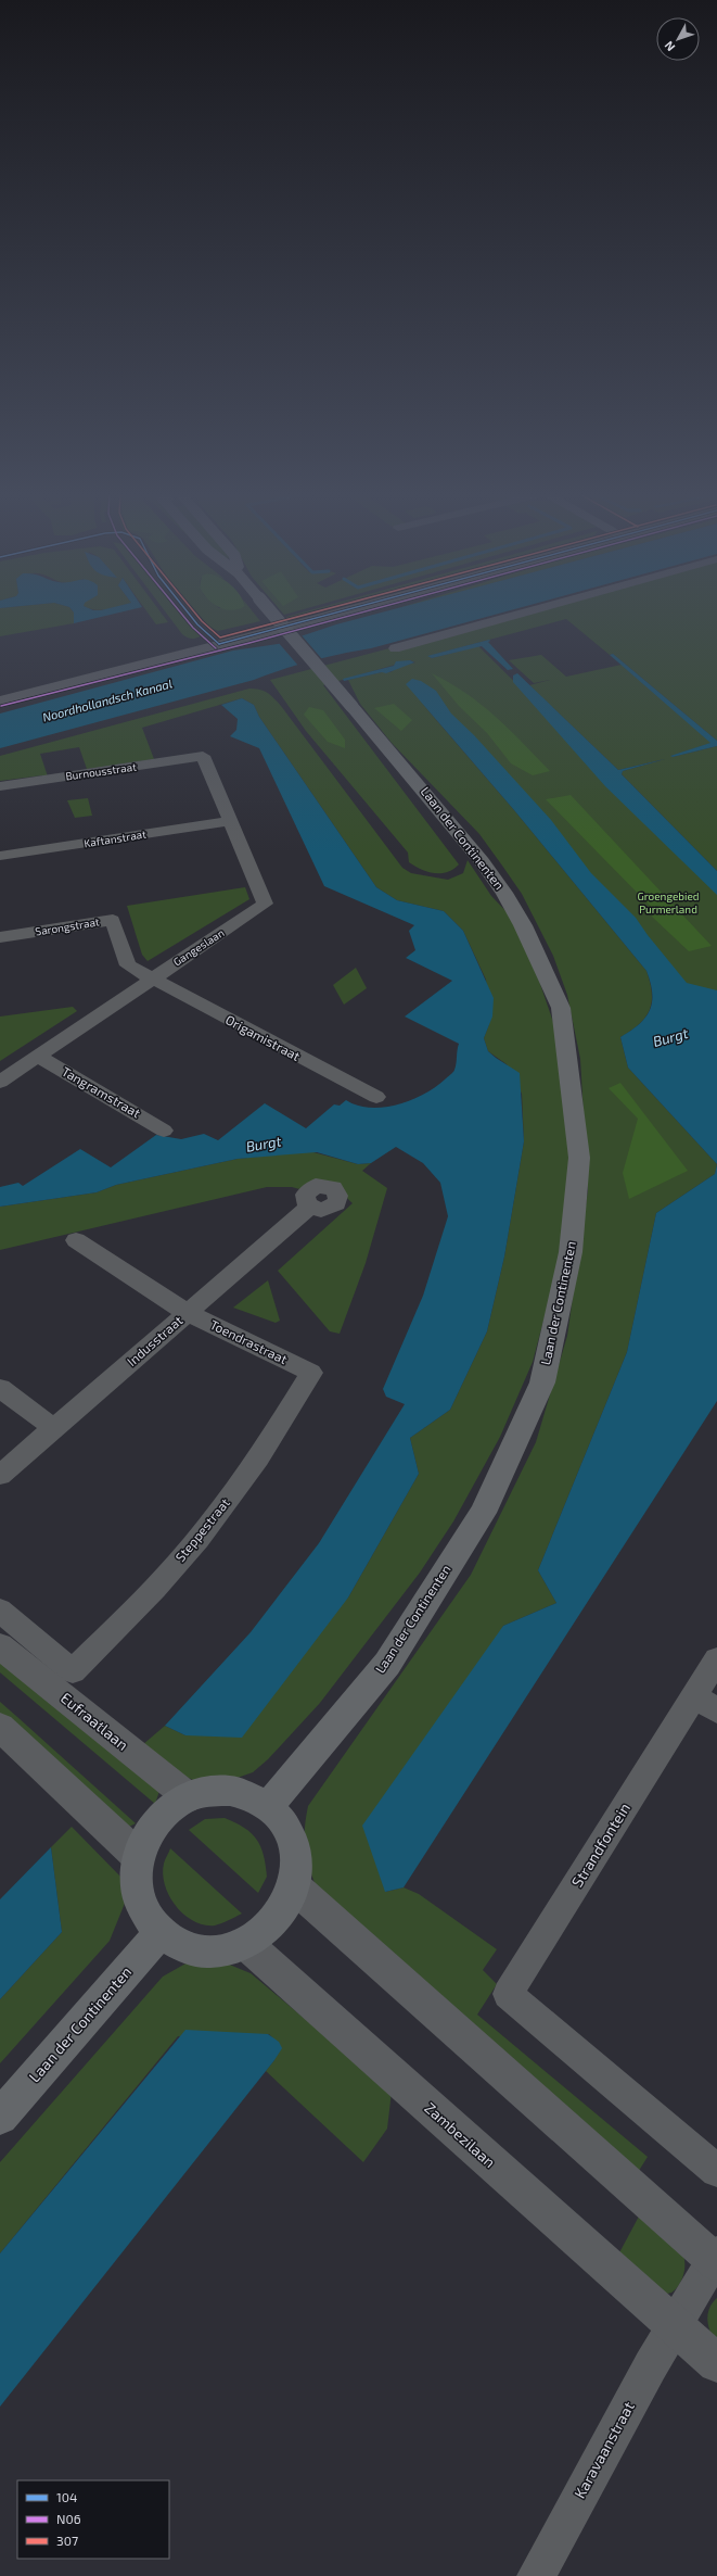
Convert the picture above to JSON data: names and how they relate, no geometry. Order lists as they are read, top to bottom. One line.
{"streets":{"main road":["Laan der Continenten"],"street":["Burnousstraat","Kaftanstraat","Sarongstraat","Gangeslaan","Origamistraat","Tangramstraat","Indusstraat","Toendrastraat","Steppestraat","Eufraatlaan","Strandfontein","Zambezilaan","Karavaanstraat"]},"crossings":[["Burnousstraat","Gangeslaan"],["Kaftanstraat","Gangeslaan"],["Sarongstraat","Gangeslaan"],["Sarongstraat","Origamistraat"],["Gangeslaan","Origamistraat"],["Gangeslaan","Tangramstraat"],["Indusstraat","Toendrastraat"],["Toendrastraat","Steppestraat"],["Steppestraat","Eufraatlaan"],["Zambezilaan","Karavaanstraat"]],"water":["Noordhollandsch Kanaal","Burgt"],"parks":["Groengebied Purmerland"],"lines":["transit line 104","transit line N06","transit line 307"],"legend":["104","N06","307"],"north":"bottom left"}
